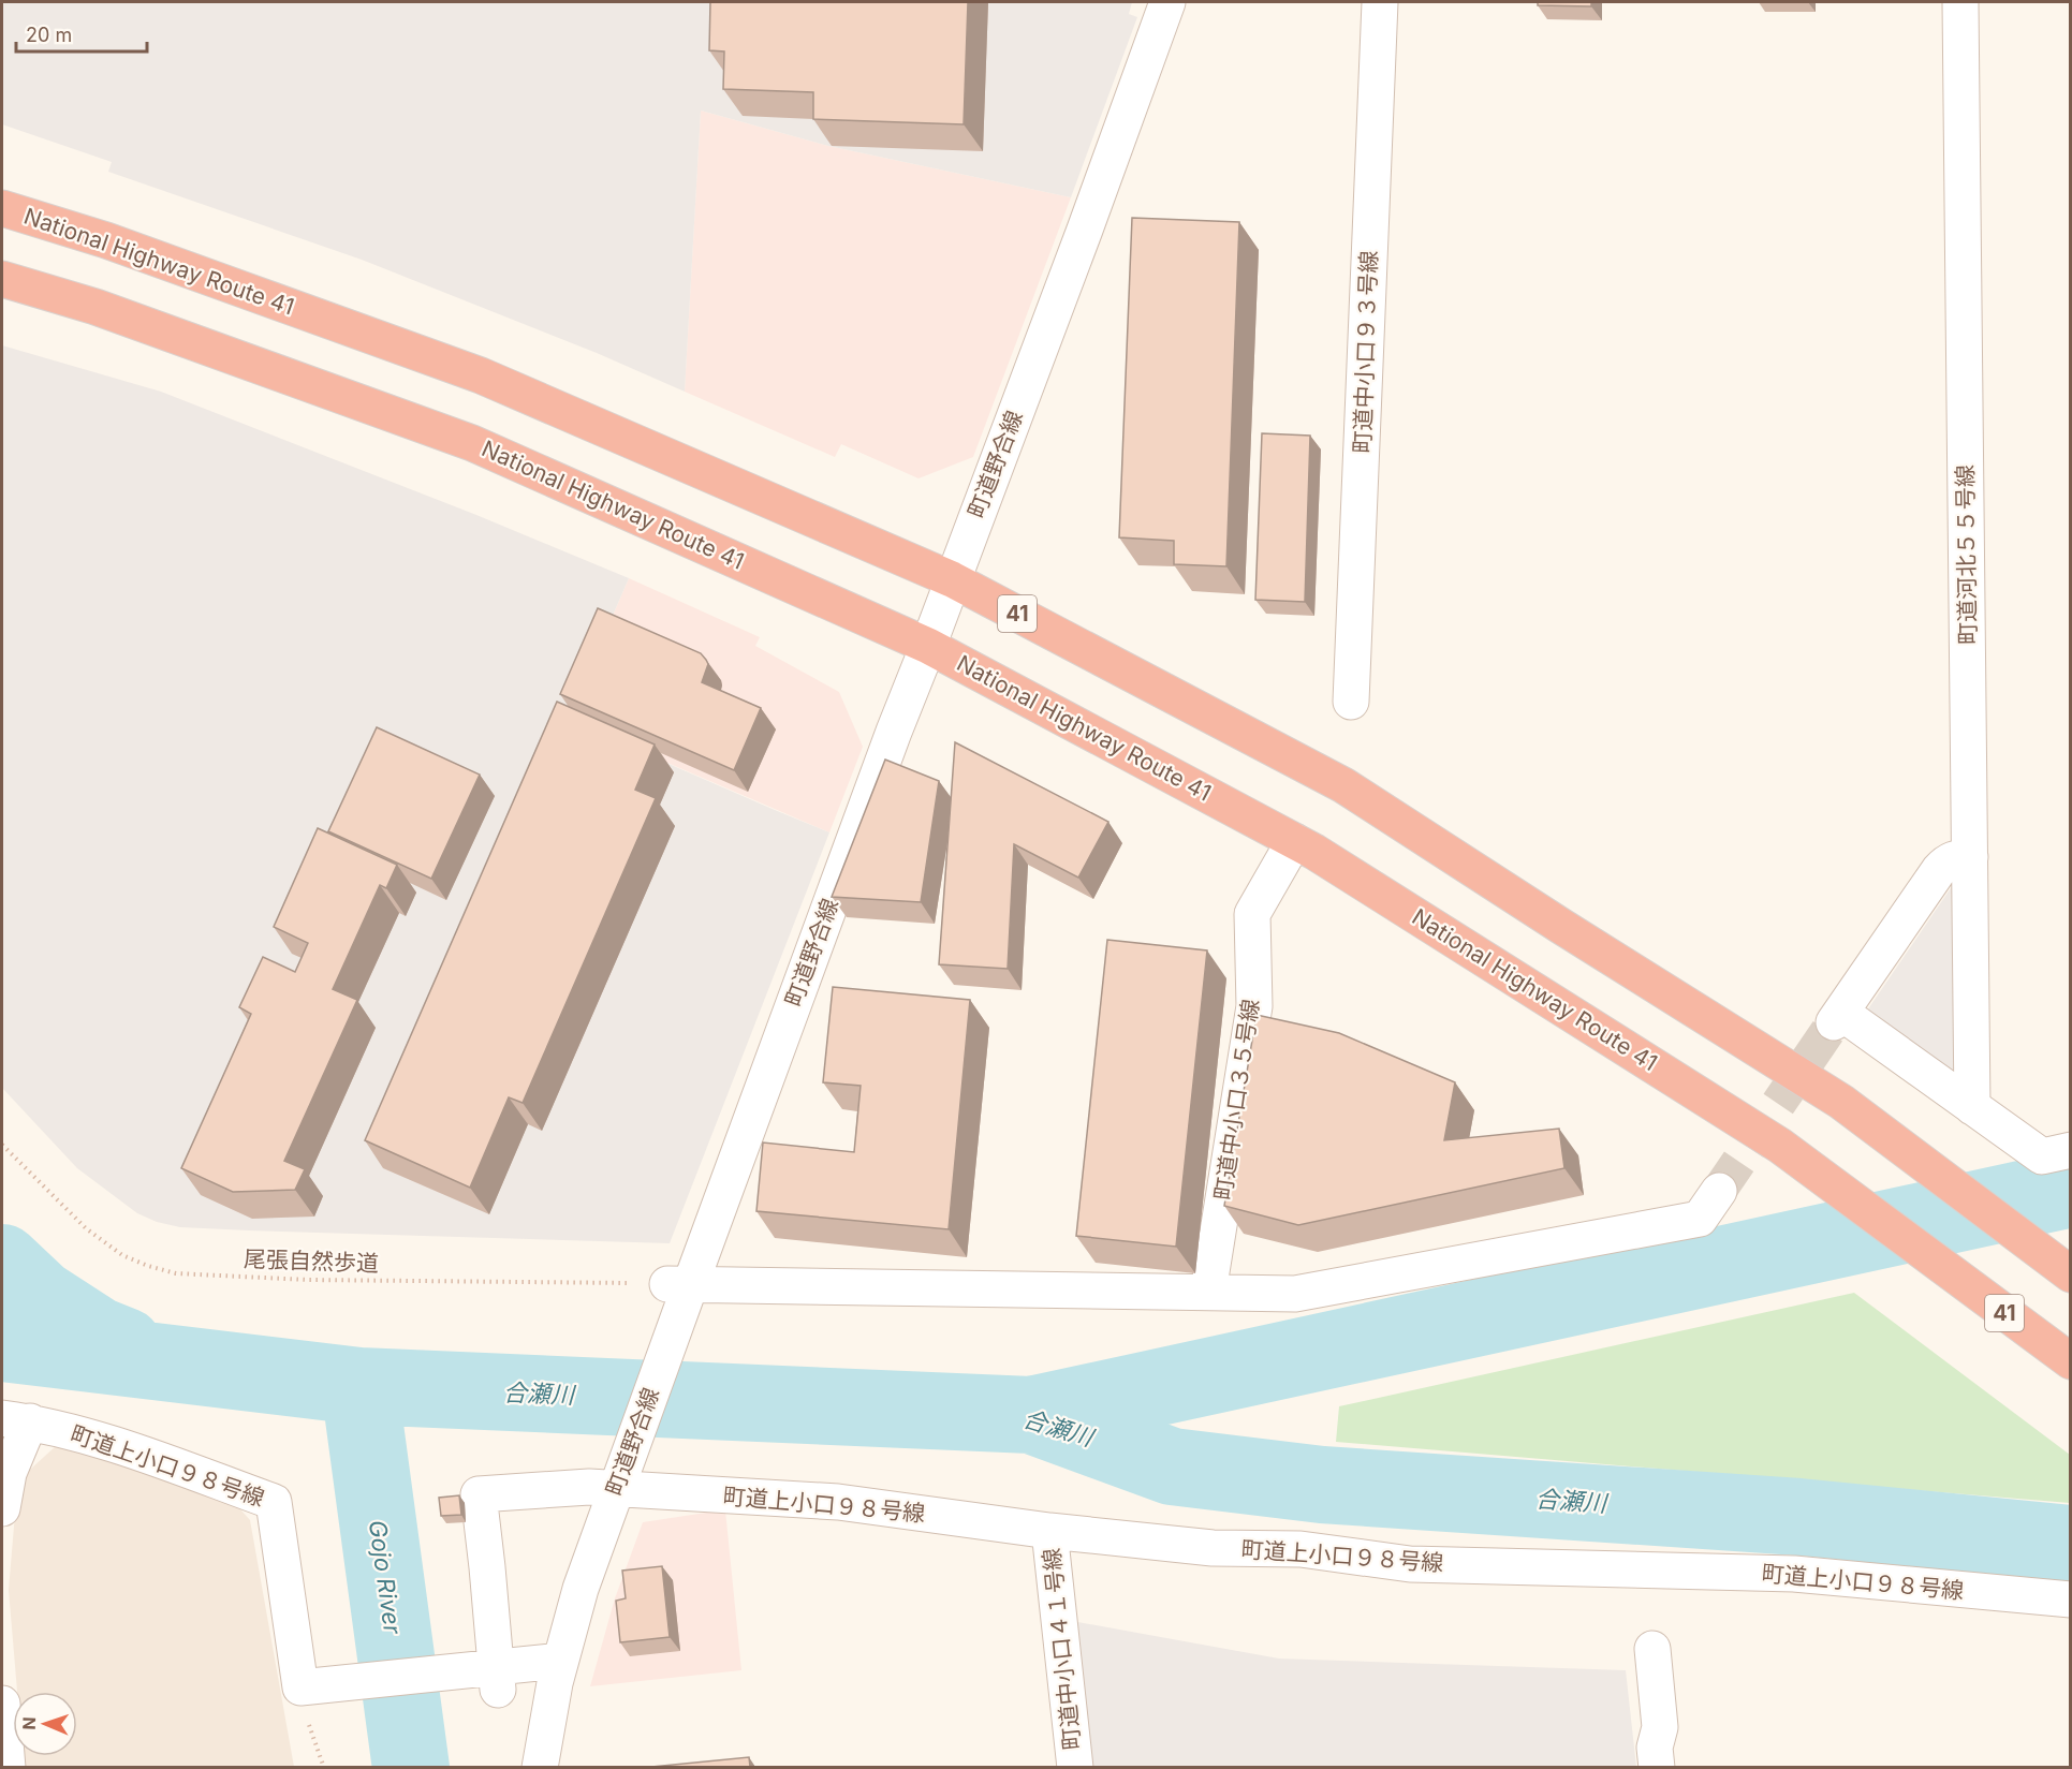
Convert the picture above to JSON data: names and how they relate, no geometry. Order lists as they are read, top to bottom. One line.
{"streets":{"highway":["National Highway Route 41","41"],"street":["町道中小口９３号線","町道野合線","町道河北５５号線","町道中小口３５号線","町道上小口９８号線","町道中小口４１号線"],"path":["尾張自然歩道"]},"crossings":[["National Highway Route 41","町道野合線"],["National Highway Route 41","町道中小口３５号線"],["町道野合線","尾張自然歩道"],["町道野合線","町道上小口９８号線"],["町道上小口９８号線","町道中小口４１号線"]],"water":["合瀬川","Gojo River"],"scale_bar":"20 m","north":"left"}
